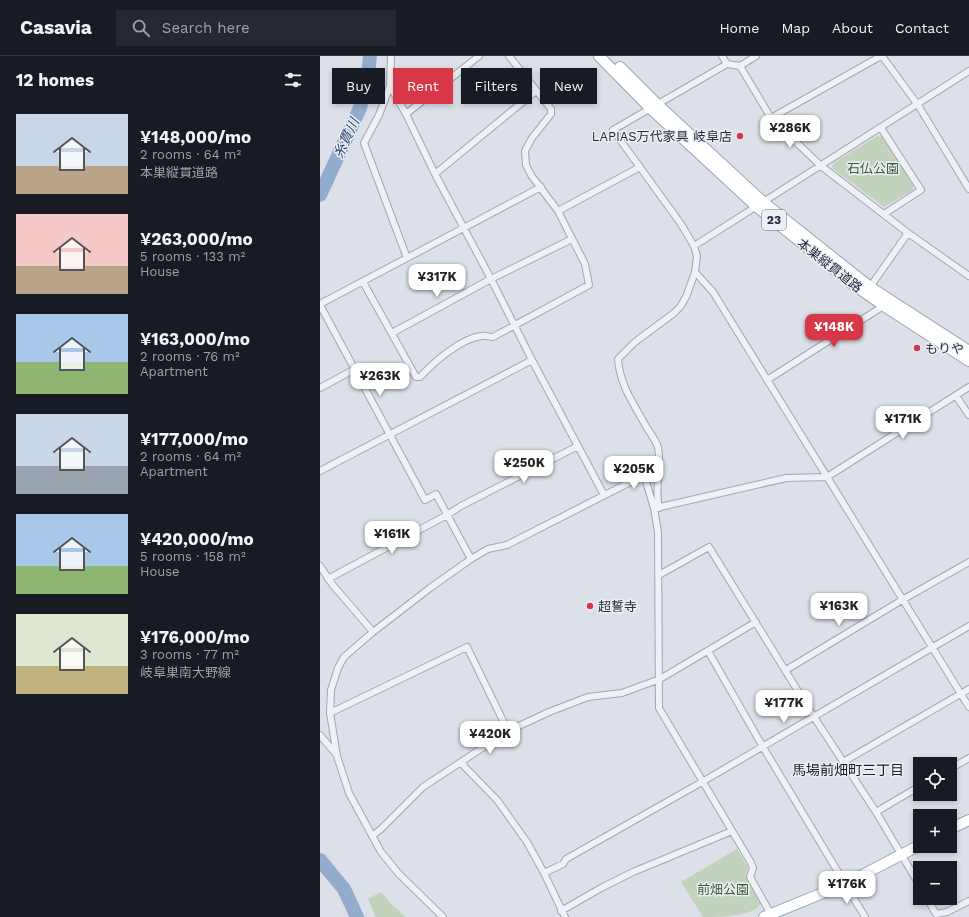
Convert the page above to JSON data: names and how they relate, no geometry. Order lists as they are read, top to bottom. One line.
{"streets":{"main road":["23","本巣縦貫道路"]},"districts":["馬場前畑町三丁目"],"water":["糸貫川"],"parks":["石仏公園","前畑公園"],"places":["LAPIAS万代家具 岐阜店","もりや","超誓寺"],"page":{"header":"Casavia","search":"Search here","nav":["Home","Map","About","Contact"],"heading":"12 homes","chip":["Buy","Rent","Filters","New"],"list":[{"name":"¥148,000/mo","note":"2 rooms · 64 m² · 本巣縦貫道路"},{"name":"¥263,000/mo","note":"5 rooms · 133 m² · House"},{"name":"¥163,000/mo","note":"2 rooms · 76 m² · Apartment"},{"name":"¥177,000/mo","note":"2 rooms · 64 m² · Apartment"},{"name":"¥420,000/mo","note":"5 rooms · 158 m² · House"},{"name":"¥176,000/mo","note":"3 rooms · 77 m² · 岐阜巣南大野線"}],"price":["¥286K","¥317K","¥148K","¥263K","¥171K","¥250K","¥205K","¥161K","¥163K","¥177K","¥420K","¥176K"],"map_buttons":["+","−"]}}
